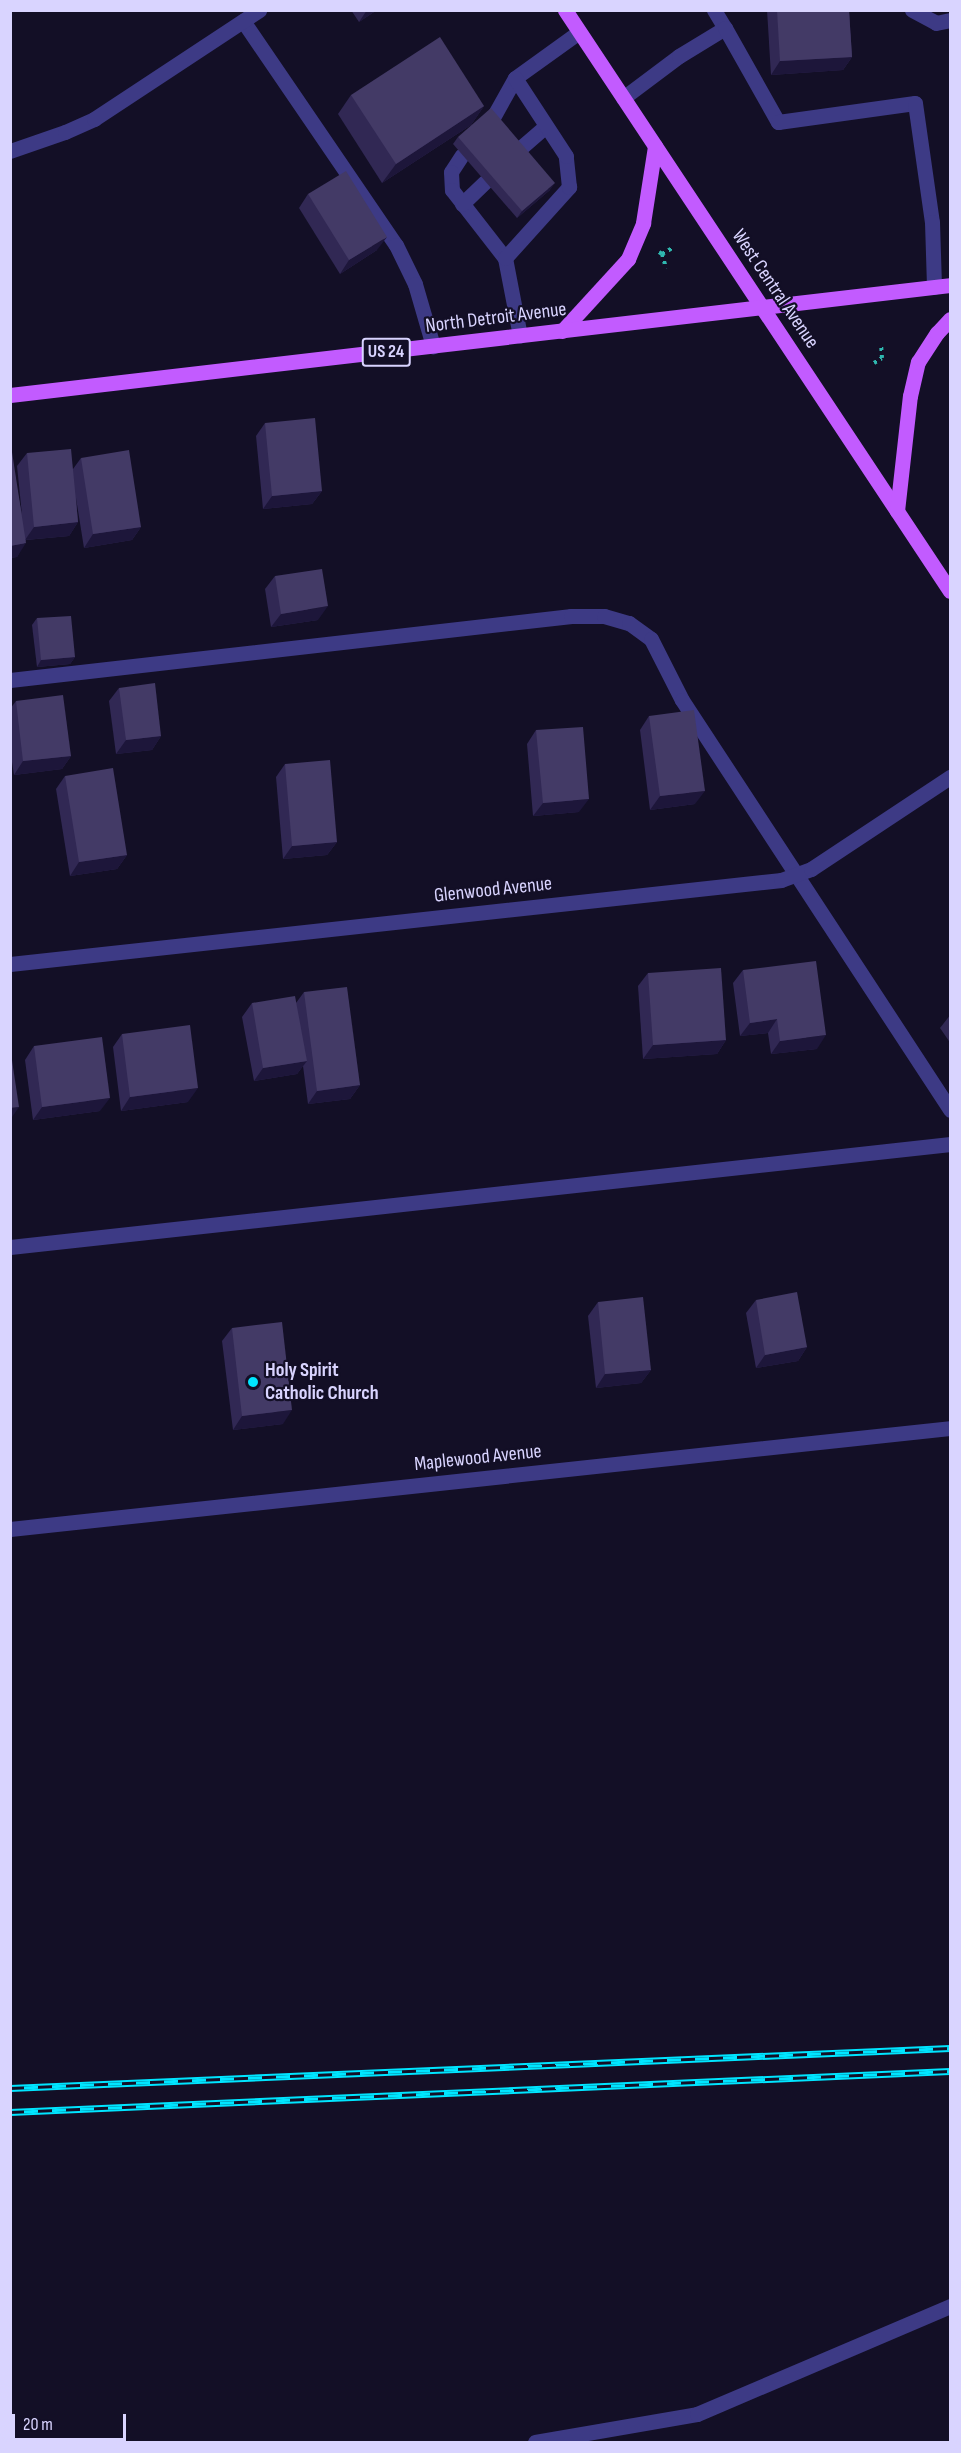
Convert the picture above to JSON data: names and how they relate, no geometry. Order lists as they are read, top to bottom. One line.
{"streets":{"main road":["West Central Avenue","North Detroit Avenue","US 24"],"street":["Glenwood Avenue","Maplewood Avenue"]},"crossings":[["West Central Avenue","North Detroit Avenue"]],"places":["Holy Spirit Catholic Church"],"scale_bar":"20 m"}
